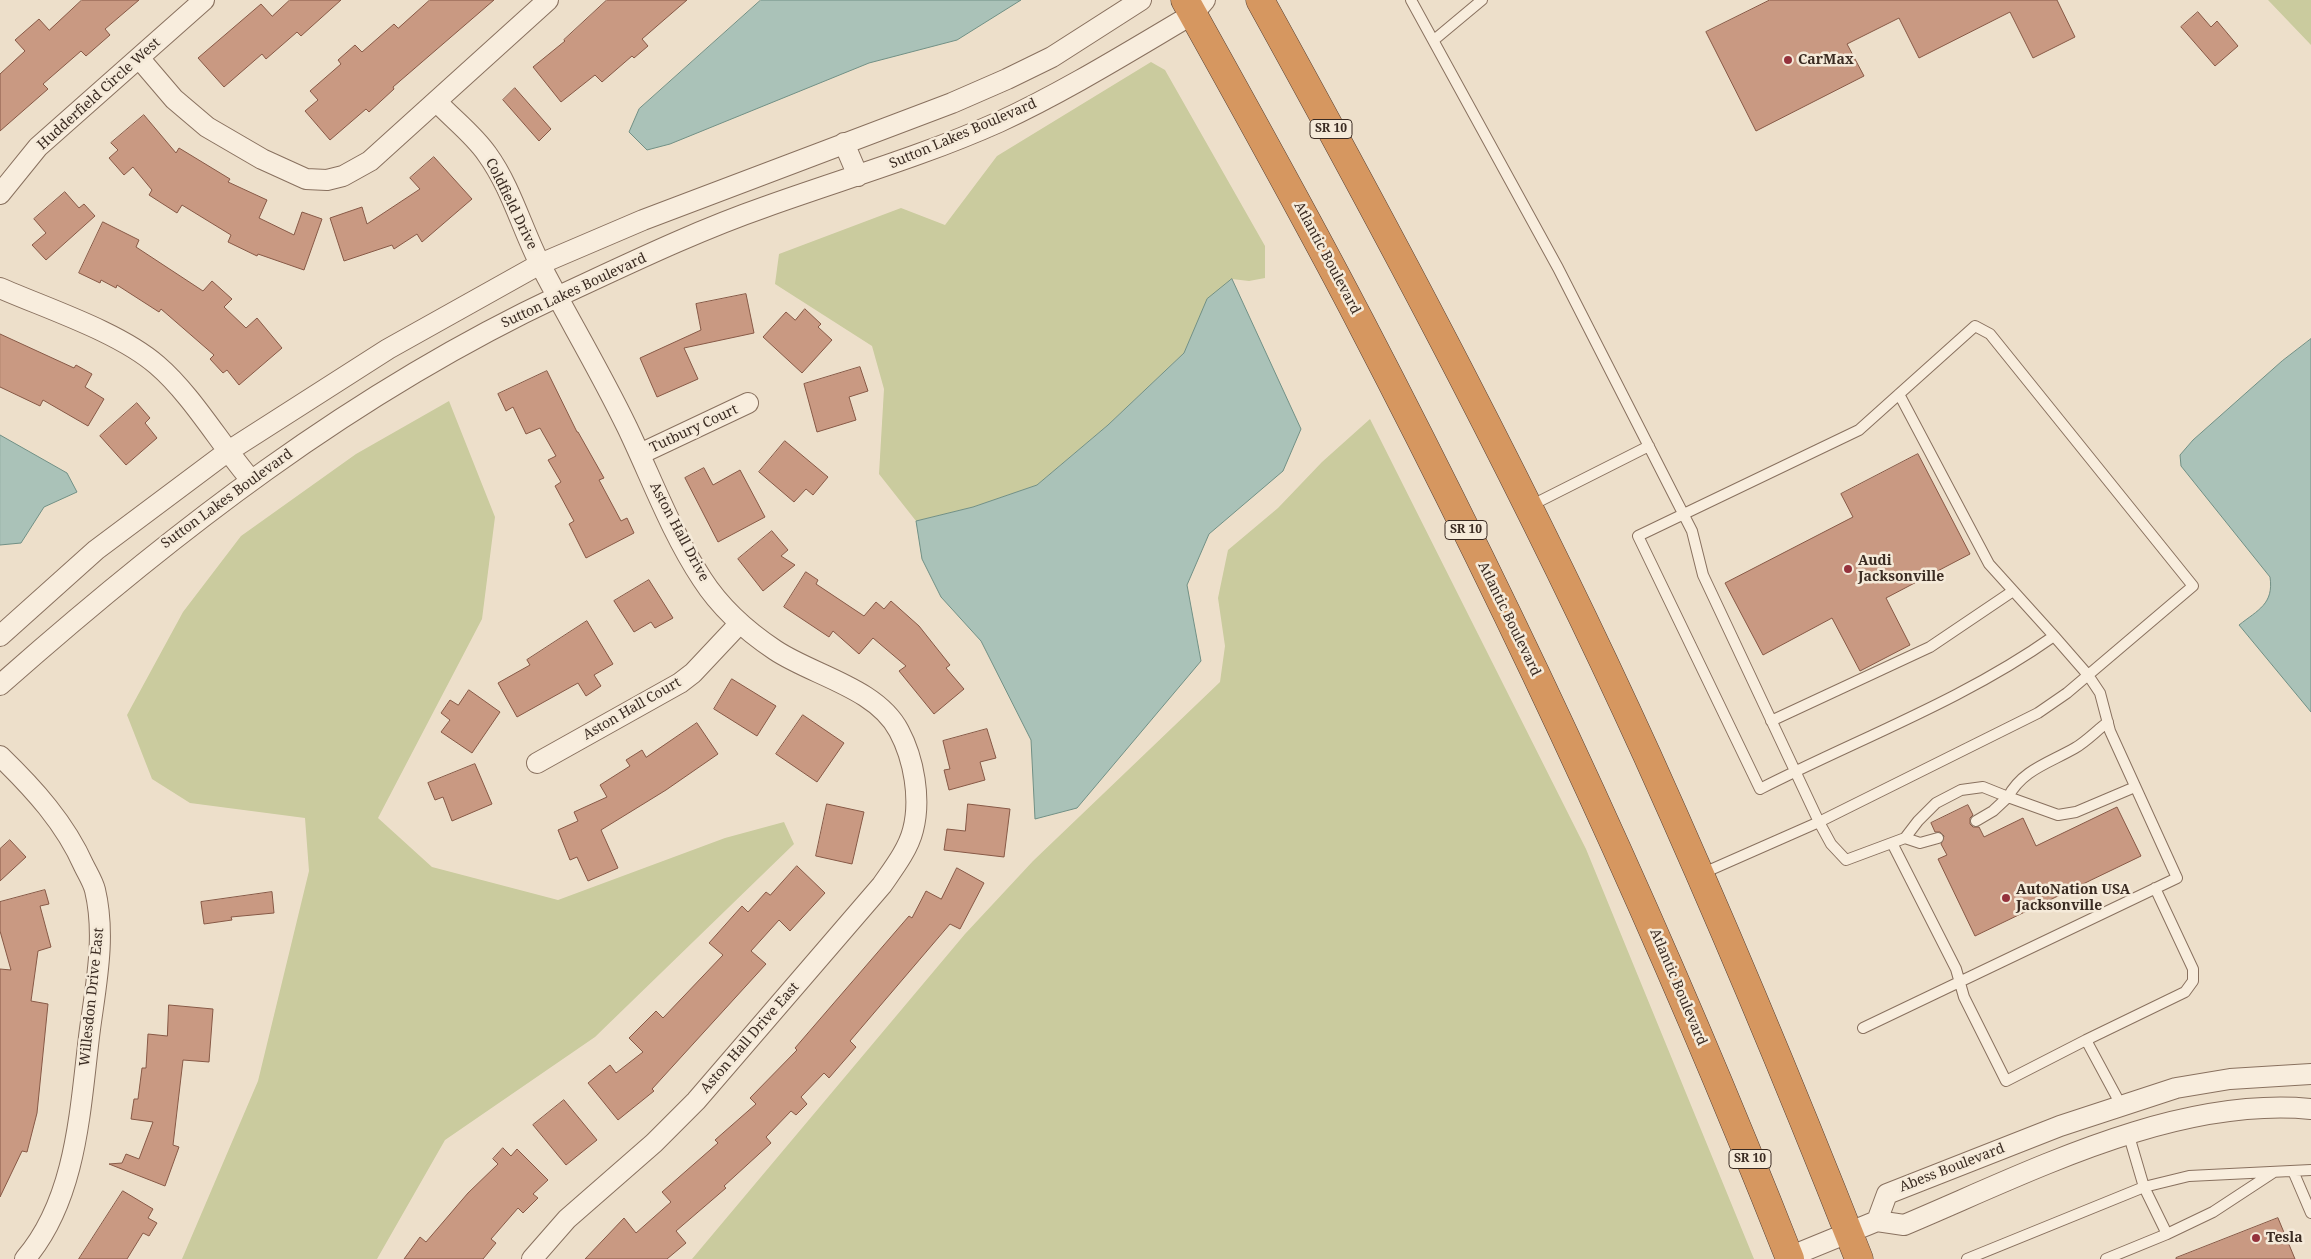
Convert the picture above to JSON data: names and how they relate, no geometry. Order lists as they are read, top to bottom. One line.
{"streets":{"highway":["SR 10","Atlantic Boulevard"],"street":["Hudderfield Circle West","Sutton Lakes Boulevard","Coldfield Drive","Tutbury Court","Aston Hall Drive","Aston Hall Court","Willesdon Drive East","Aston Hall Drive East","Abess Boulevard"]},"crossings":[["Sutton Lakes Boulevard","Atlantic Boulevard"],["Sutton Lakes Boulevard","Aston Hall Drive"],["Coldfield Drive","Aston Hall Drive"],["Tutbury Court","Aston Hall Drive"],["Aston Hall Drive","Aston Hall Court"],["Aston Hall Drive","Aston Hall Drive East"]],"places":["CarMax","Audi Jacksonville","AutoNation USA Jacksonville","Tesla"]}
